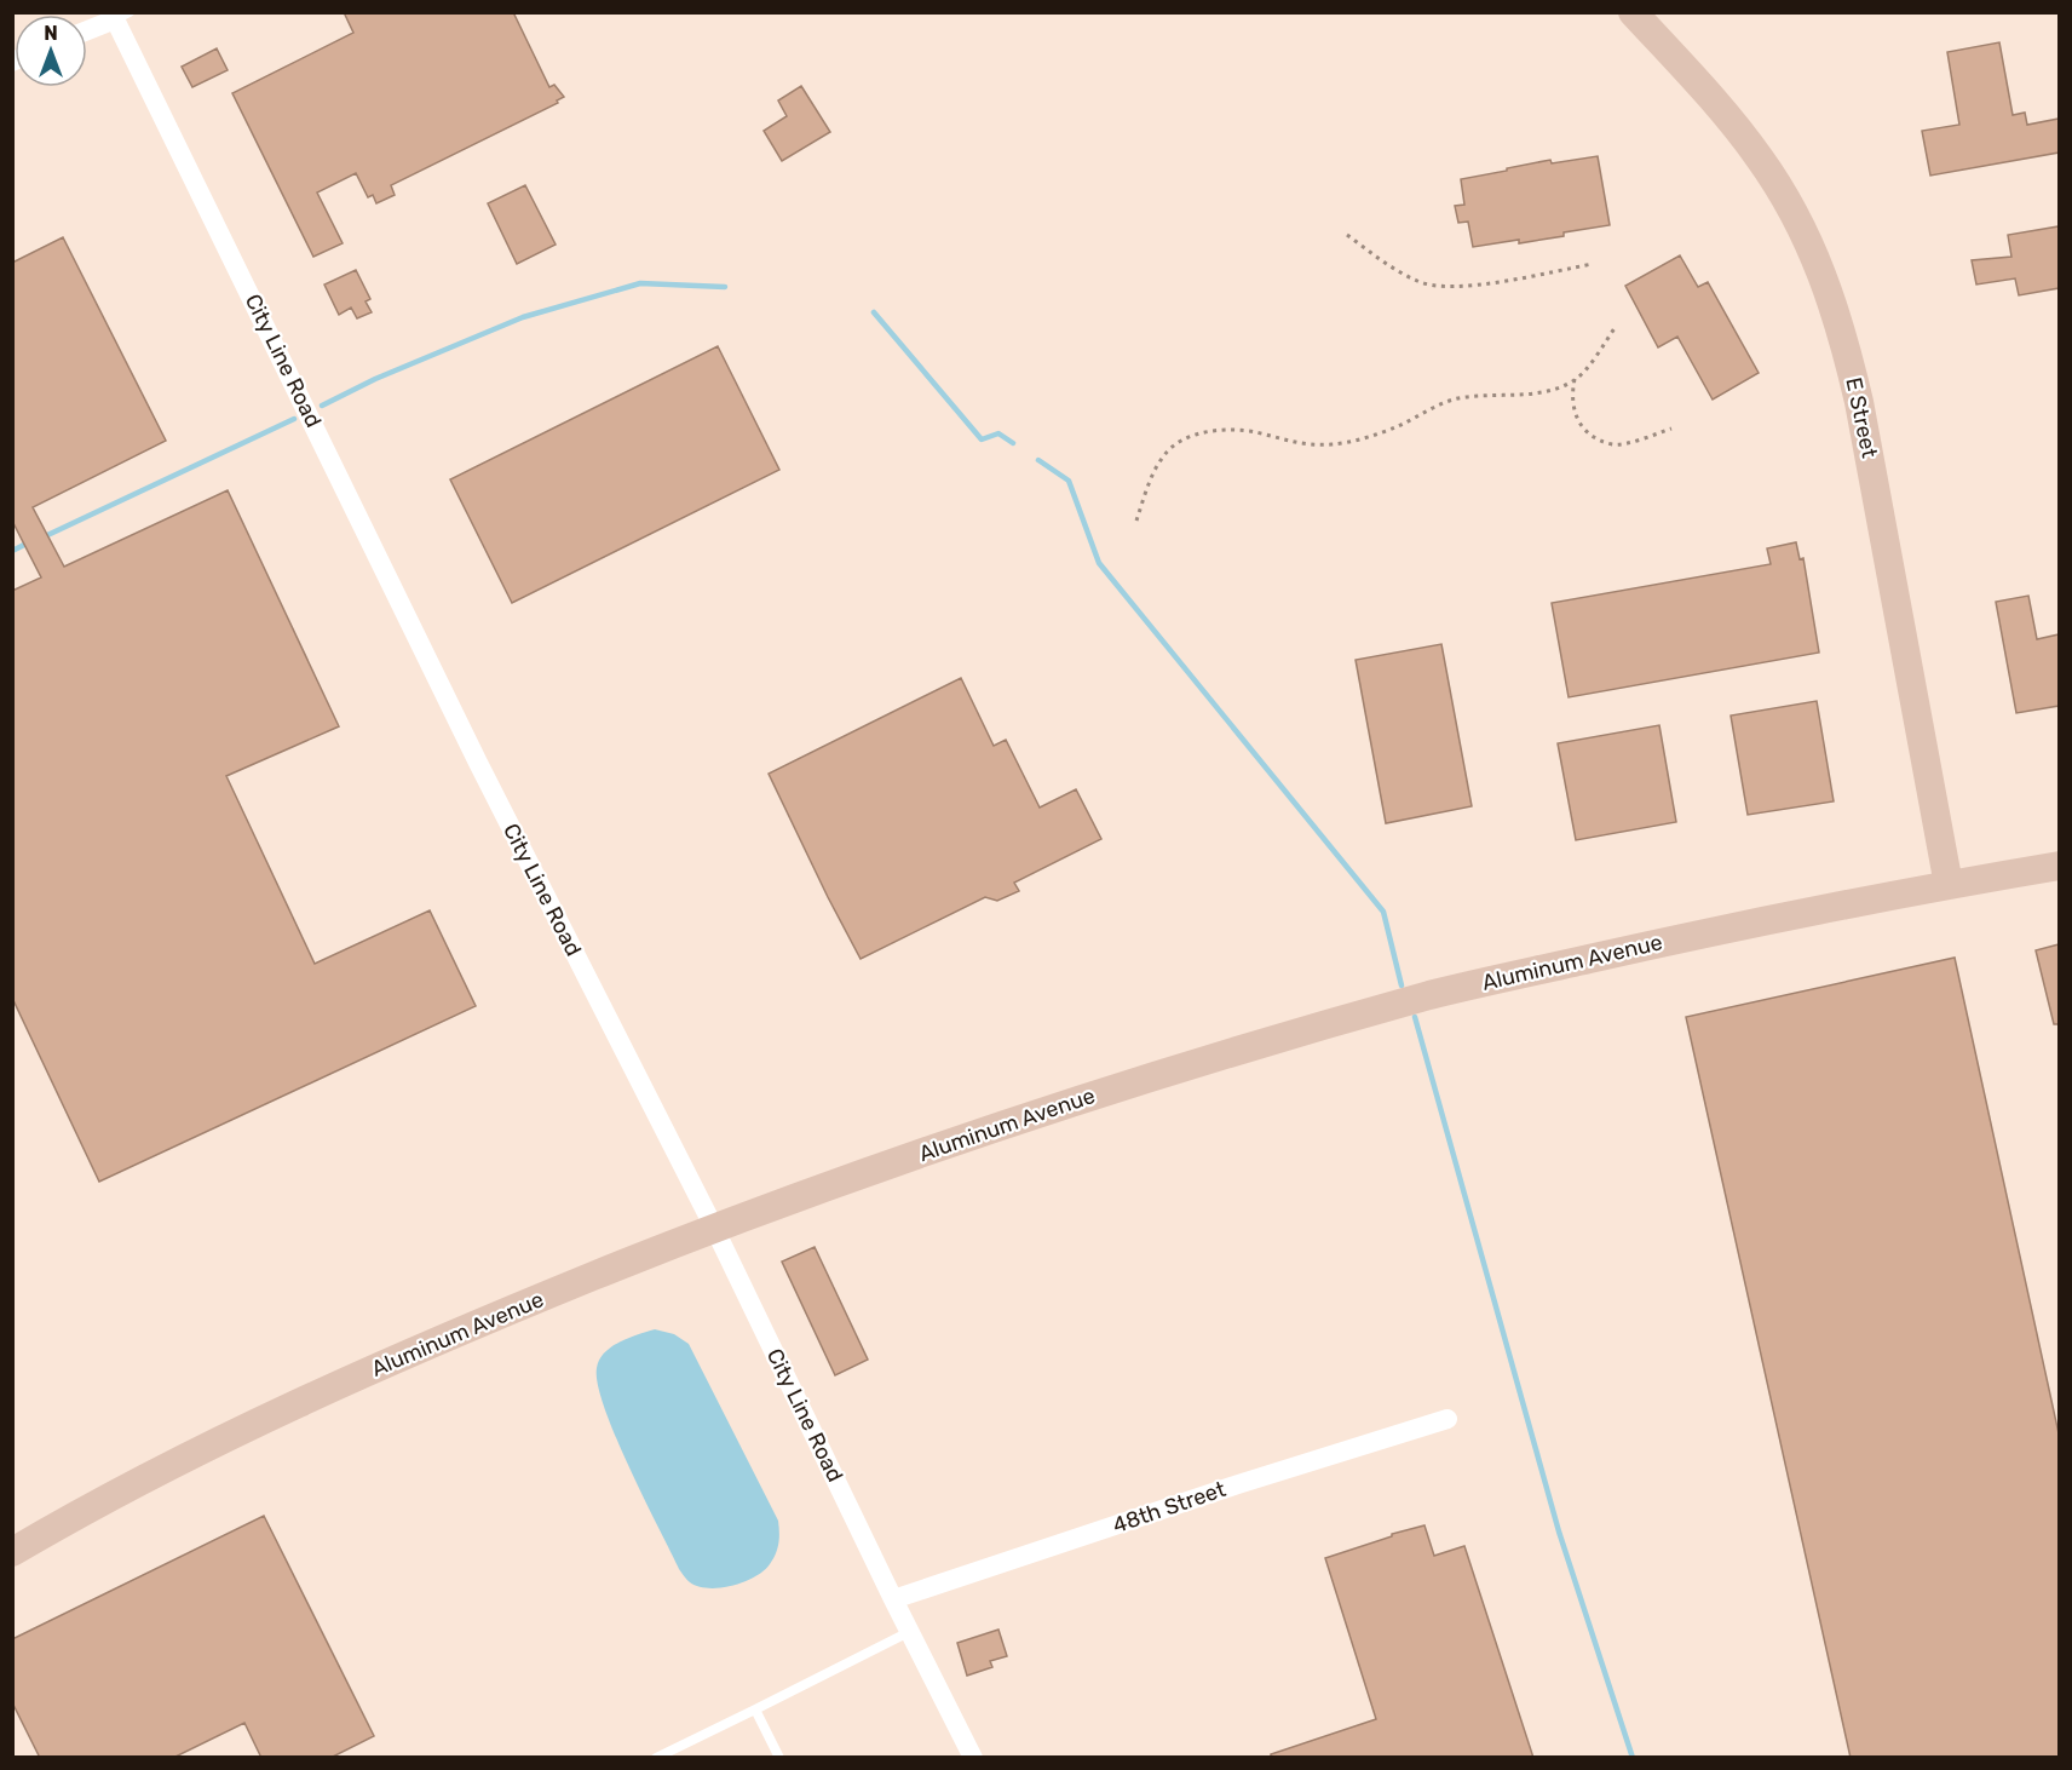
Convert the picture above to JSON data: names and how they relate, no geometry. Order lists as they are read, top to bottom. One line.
{"streets":{"street":["City Line Road","E Street","Aluminum Avenue","48th Street"]},"crossings":[["City Line Road","Aluminum Avenue"],["City Line Road","48th Street"],["E Street","Aluminum Avenue"]],"north":"top"}
